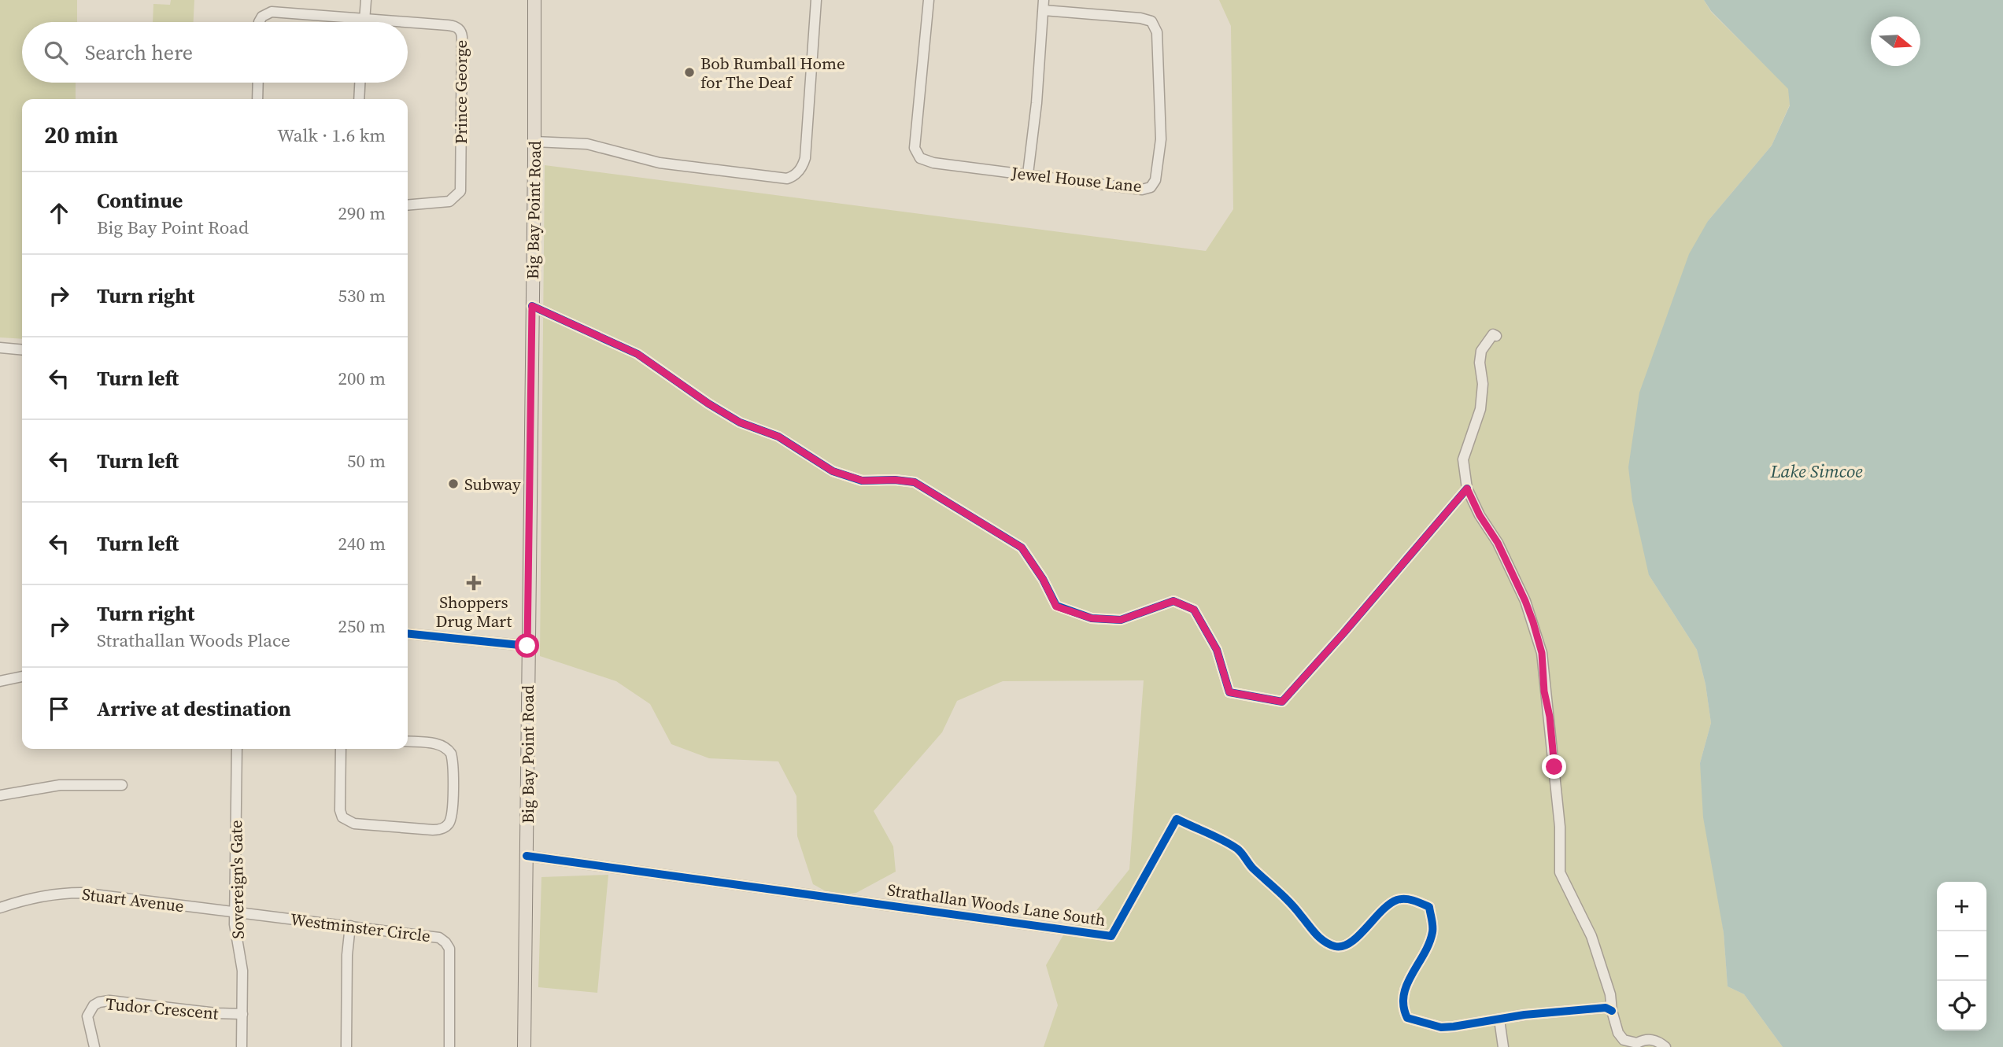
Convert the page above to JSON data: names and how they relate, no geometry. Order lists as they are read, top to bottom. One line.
{"streets":{"main road":["Big Bay Point Road"],"street":["Prince George","Jewel House Lane","Sovereign's Gate","Stuart Avenue","Strathallan Woods Lane South","Westminster Circle","Tudor Crescent"]},"crossings":[["Big Bay Point Road","Strathallan Woods Lane South"],["Sovereign's Gate","Stuart Avenue"],["Sovereign's Gate","Westminster Circle"],["Sovereign's Gate","Tudor Crescent"],["Stuart Avenue","Westminster Circle"]],"water":["Lake Simcoe"],"places":{"other":["Bob Rumball Home for The Deaf","Subway"],"health":["Shoppers Drug Mart"]},"north":"right","page":{"search":"Search here","heading":["20 min","Walk · 1.6 km"],"list":[["Continue","Big Bay Point Road","290 m"],["Turn right","530 m"],["Turn left","200 m"],["Turn left","50 m"],["Turn left","240 m"],["Turn right","Strathallan Woods Place","250 m"],"Arrive at destination"],"map_buttons":["+","−"]}}
